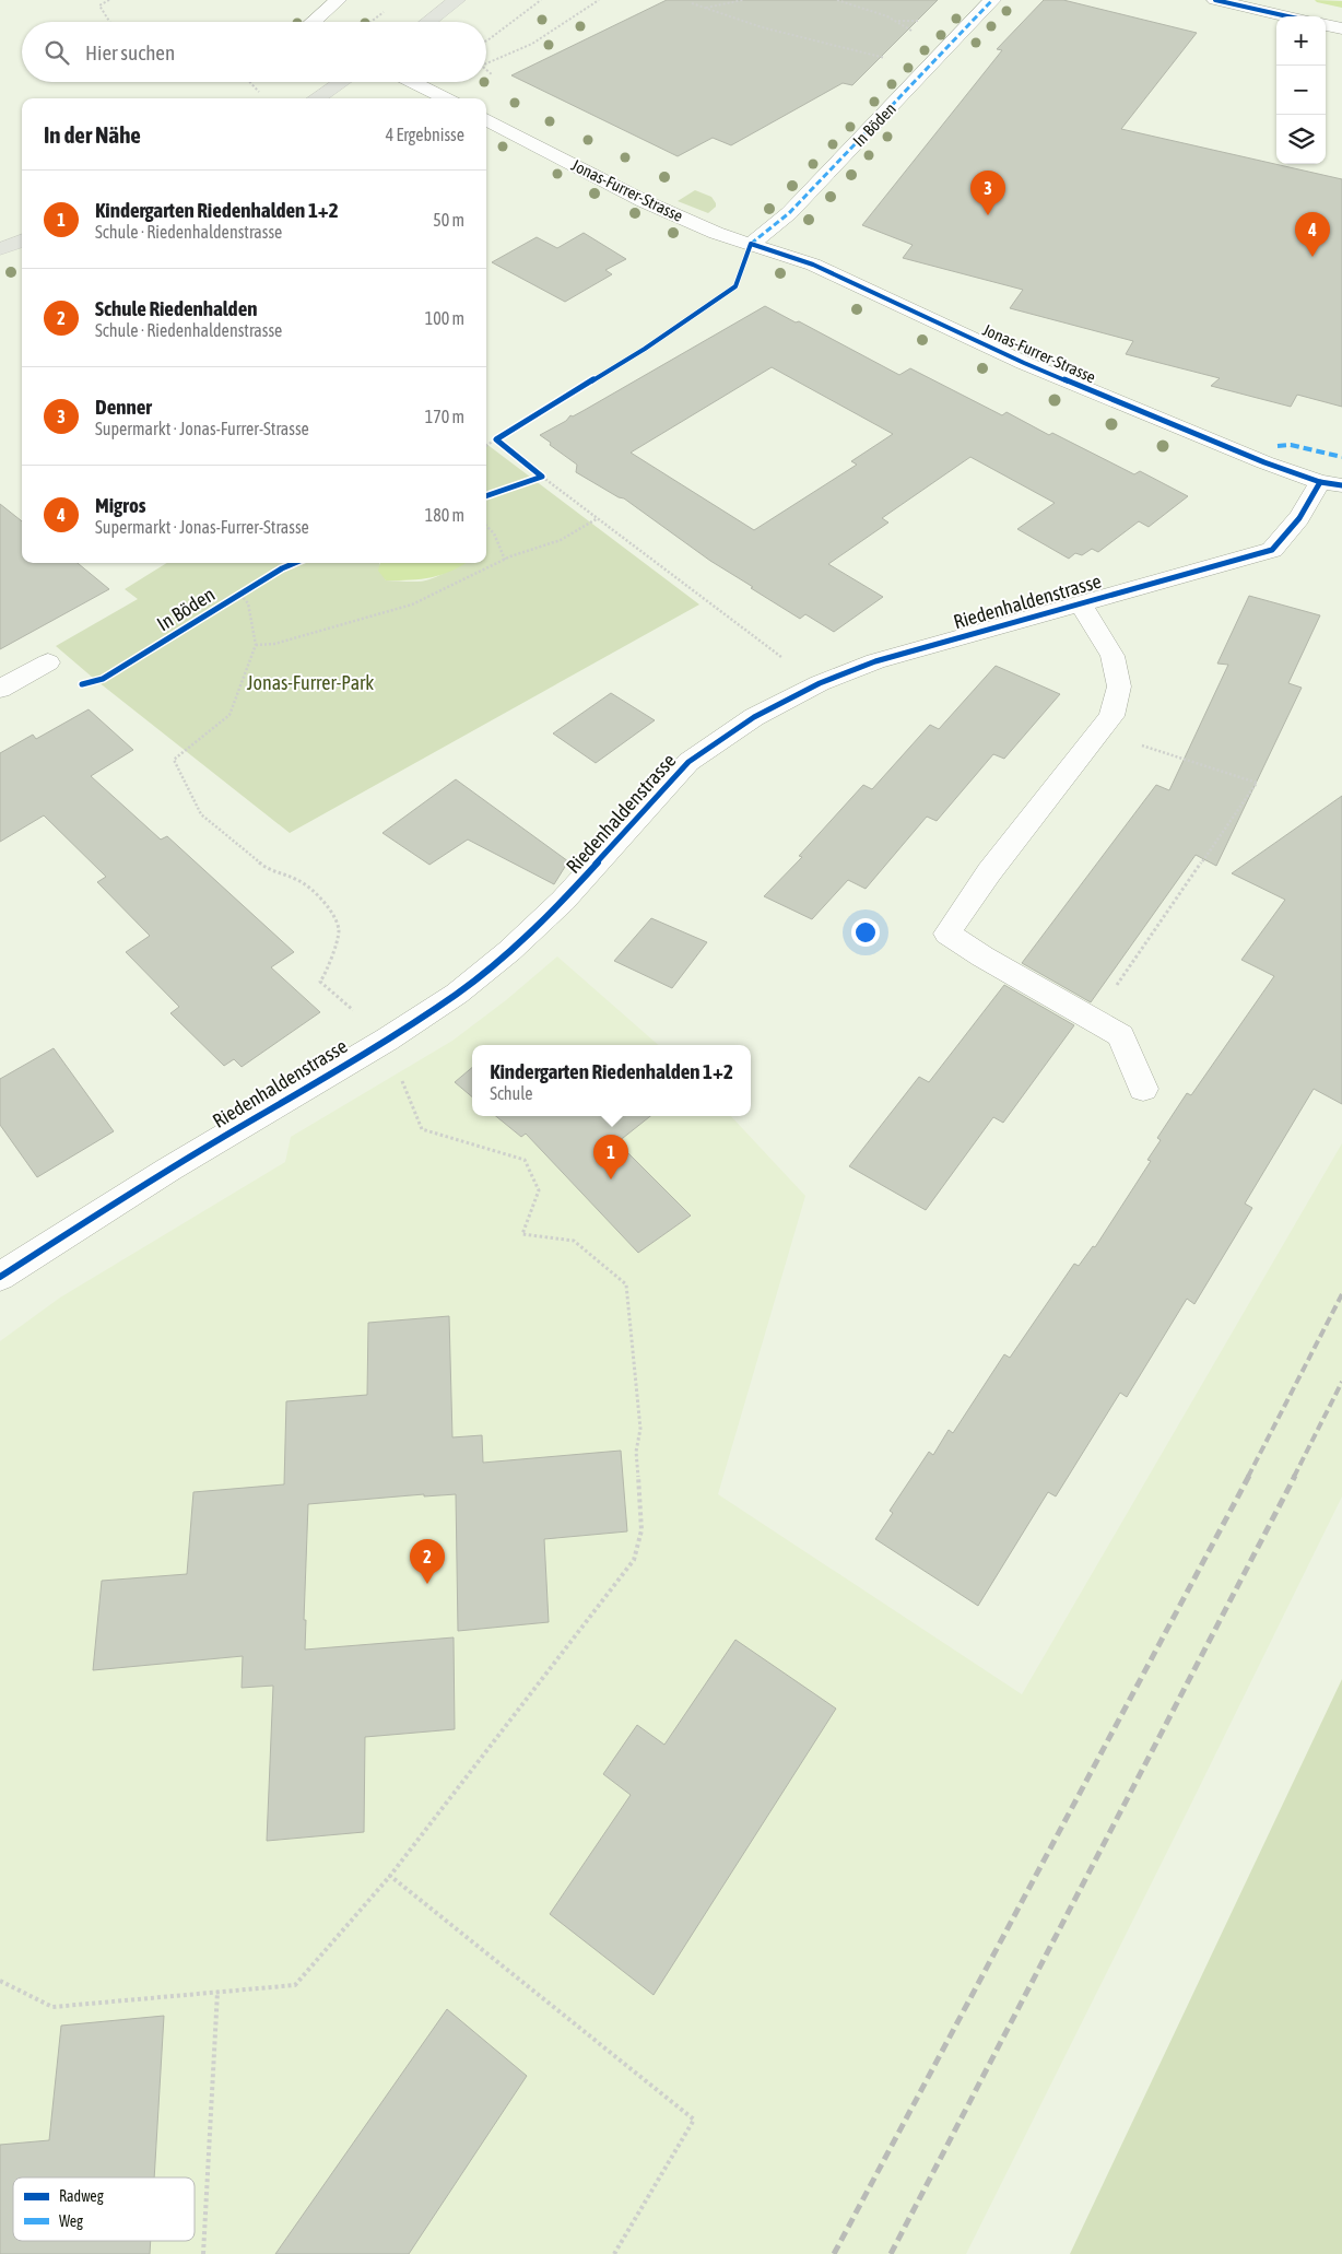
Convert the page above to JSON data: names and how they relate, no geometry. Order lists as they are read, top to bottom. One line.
{"streets":{"street":["In Böden","Jonas-Furrer-Strasse","Riedenhaldenstrasse"]},"crossings":[["In Böden","Jonas-Furrer-Strasse"],["Jonas-Furrer-Strasse","Riedenhaldenstrasse"]],"parks":["Jonas-Furrer-Park"],"legend":["Radweg","Weg"],"page":{"map_buttons":["+","−"],"search":"Hier suchen","heading":["In der Nähe","4 Ergebnisse"],"list":[{"mark":"1","name":"Kindergarten Riedenhalden 1+2","note":"Schule · Riedenhaldenstrasse","value":"50 m"},{"mark":"2","name":"Schule Riedenhalden","note":"Schule · Riedenhaldenstrasse","value":"100 m"},{"mark":"3","name":"Denner","note":"Supermarkt · Jonas-Furrer-Strasse","value":"170 m"},{"mark":"4","name":"Migros","note":"Supermarkt · Jonas-Furrer-Strasse","value":"180 m"}],"pins":["3","4","1","2"],"popup":["Kindergarten Riedenhalden 1+2","Schule"]}}
